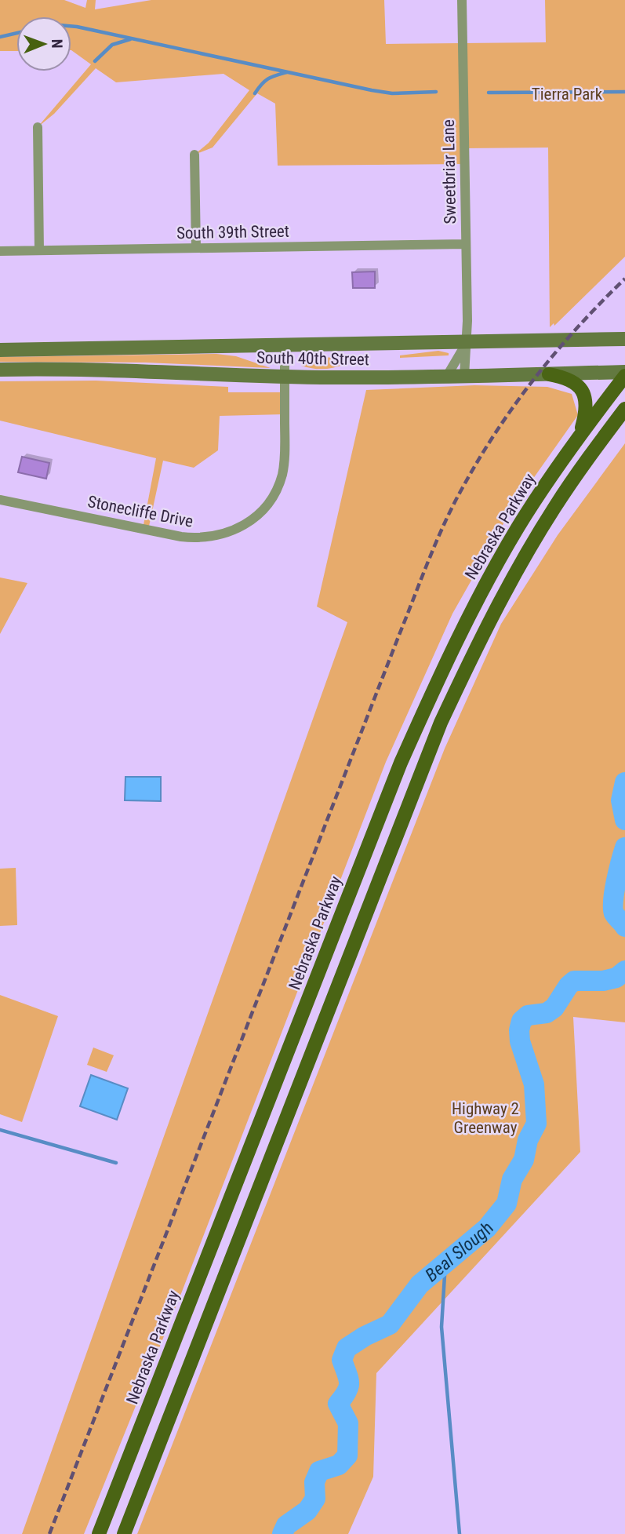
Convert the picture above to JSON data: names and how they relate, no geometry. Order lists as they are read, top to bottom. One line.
{"streets":{"main road":["South 40th Street","Nebraska Parkway"],"street":["Sweetbriar Lane","South 39th Street","Stonecliffe Drive"]},"crossings":[["Sweetbriar Lane","South 39th Street"],["Sweetbriar Lane","South 40th Street"],["South 40th Street","Stonecliffe Drive"],["South 40th Street","Nebraska Parkway"]],"water":["Beal Slough"],"parks":["Tierra Park","Highway 2 Greenway"],"north":"right"}
